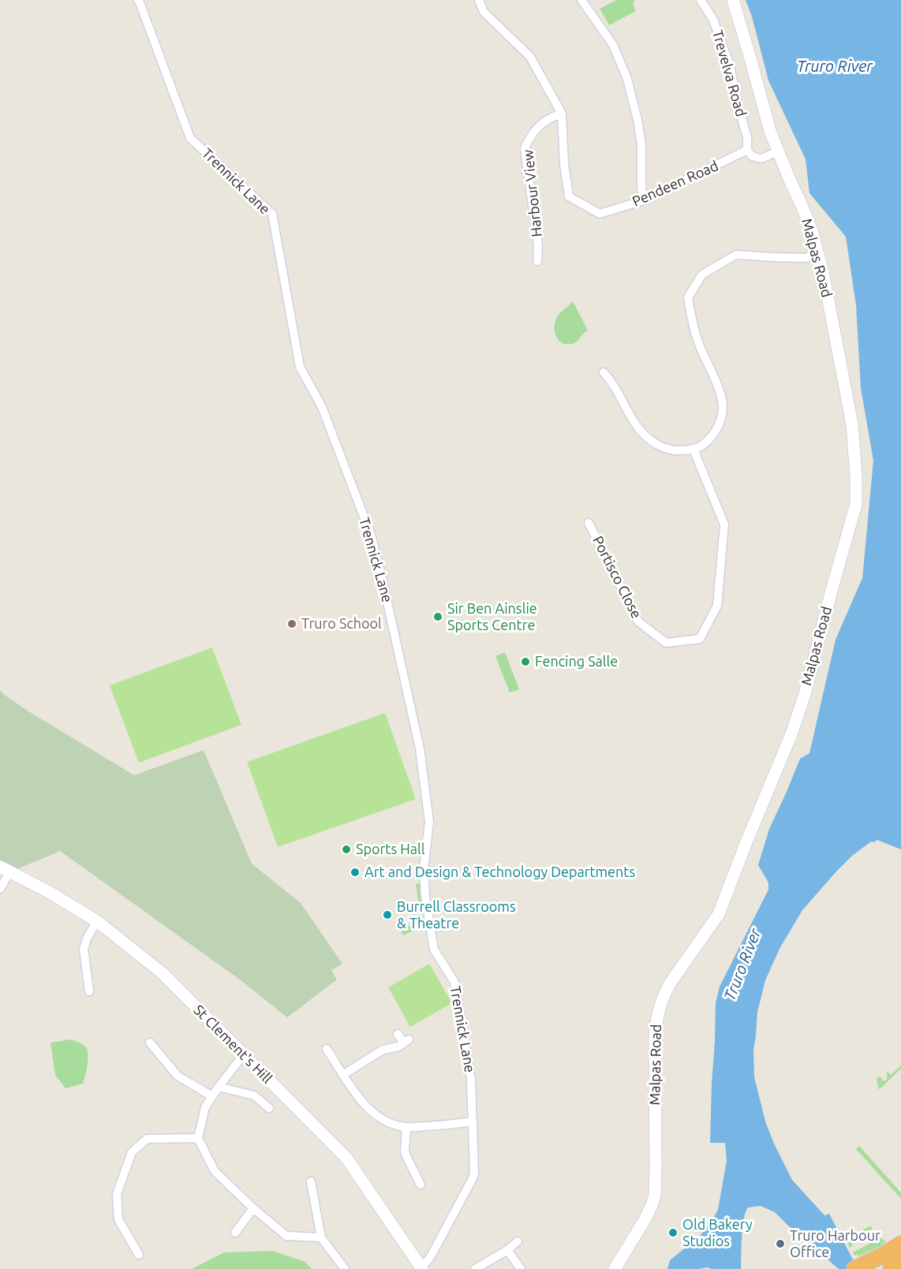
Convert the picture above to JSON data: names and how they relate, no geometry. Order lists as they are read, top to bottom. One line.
{"streets":{"street":["Trevelva Road","Trennick Lane","Pendeen Road","Harbour View","Malpas Road","Portisco Close","St Clement's Hill"]},"crossings":[["Trevelva Road","Pendeen Road"],["Trennick Lane","St Clement's Hill"],["Pendeen Road","Harbour View"]],"water":["Truro River"],"places":["Sir Ben Ainslie Sports Centre","Truro School","Fencing Salle","Sports Hall","Art and Design & Technology Departments","Burrell Classrooms & Theatre","Old Bakery Studios","Truro Harbour Office"]}
